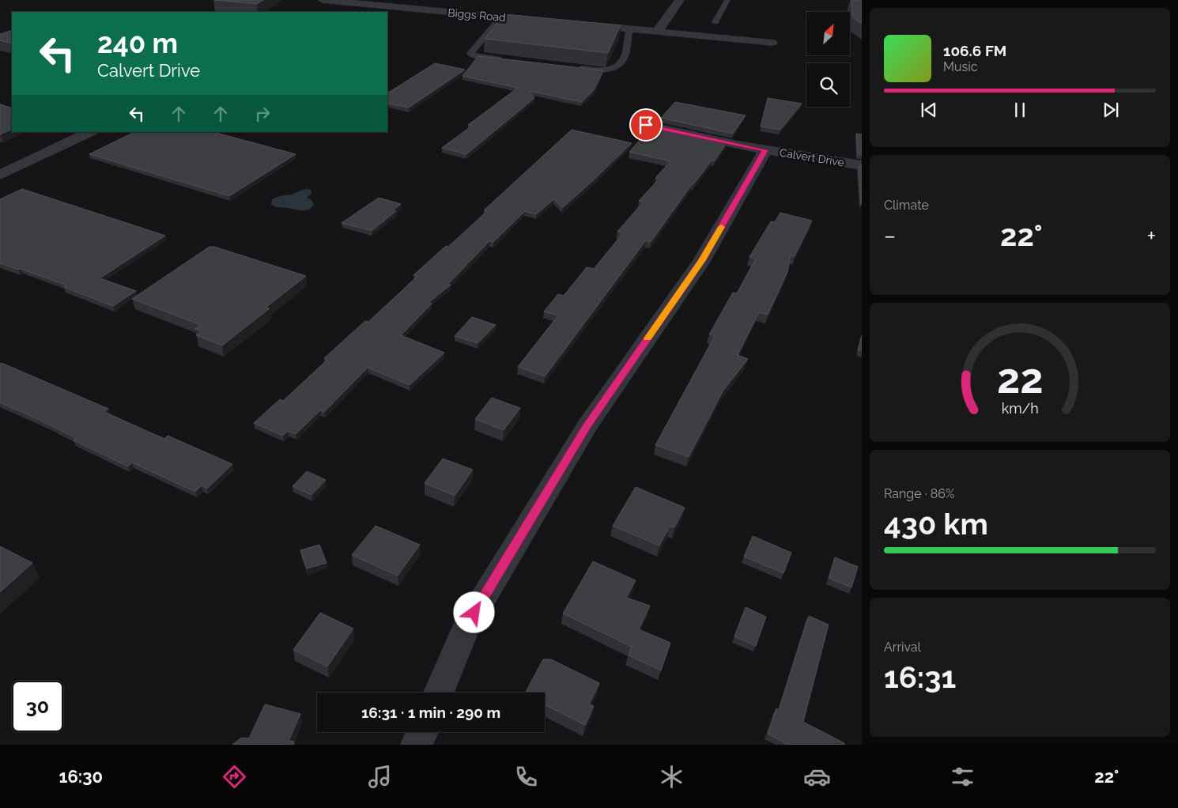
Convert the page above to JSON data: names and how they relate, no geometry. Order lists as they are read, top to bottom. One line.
{"streets":{"street":["Biggs Road","Calvert Drive"]},"north":"top right","page":{"turn":["240 m","Calvert Drive"],"song":["106.6 FM","Music"],"tile":["Climate",["Range · 86%","430 km"],["Arrival","16:31"]],"heat":["−","22°","+"],"limit":"30","trip":"16:31 · 1 min · 290 m","tabs":["16:30","22°"],"gauge":["22","km/h"]}}
